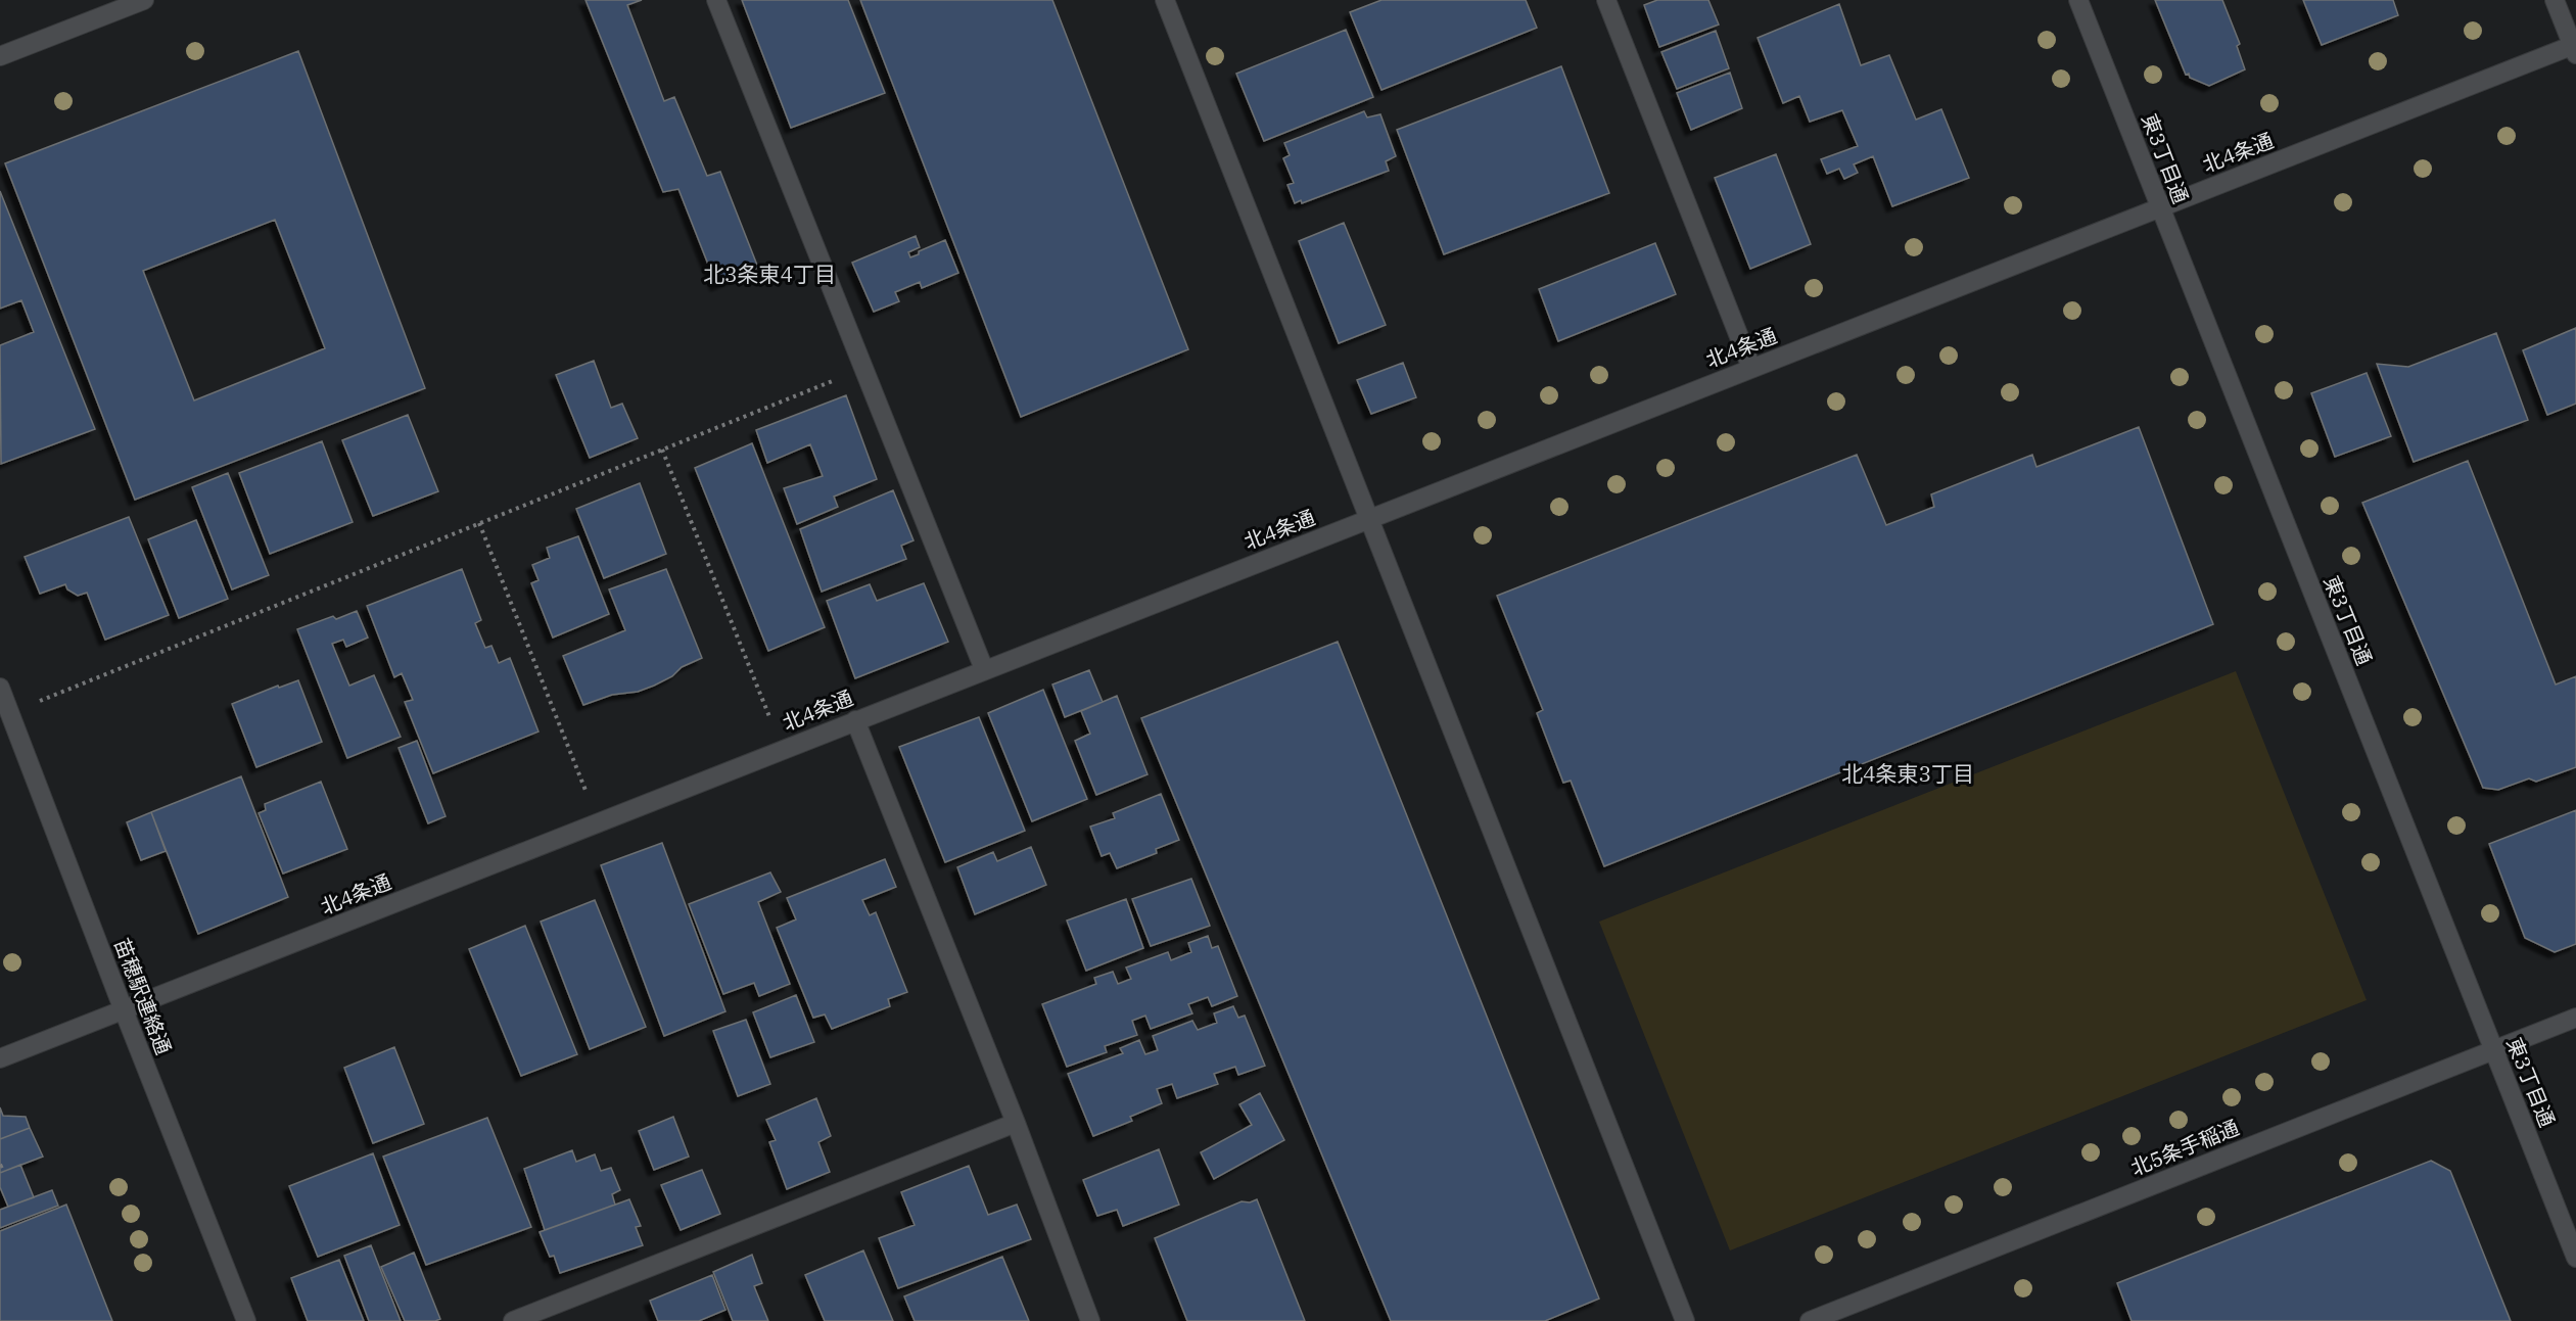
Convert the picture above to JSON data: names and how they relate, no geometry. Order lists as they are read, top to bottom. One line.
{"streets":{"street":["北4条通","東3丁目通","苗穂駅連絡通","北5条手稲通"]},"crossings":[["北4条通","東3丁目通"],["北4条通","苗穂駅連絡通"],["東3丁目通","北5条手稲通"]],"districts":["北3条東4丁目","北4条東3丁目"]}
